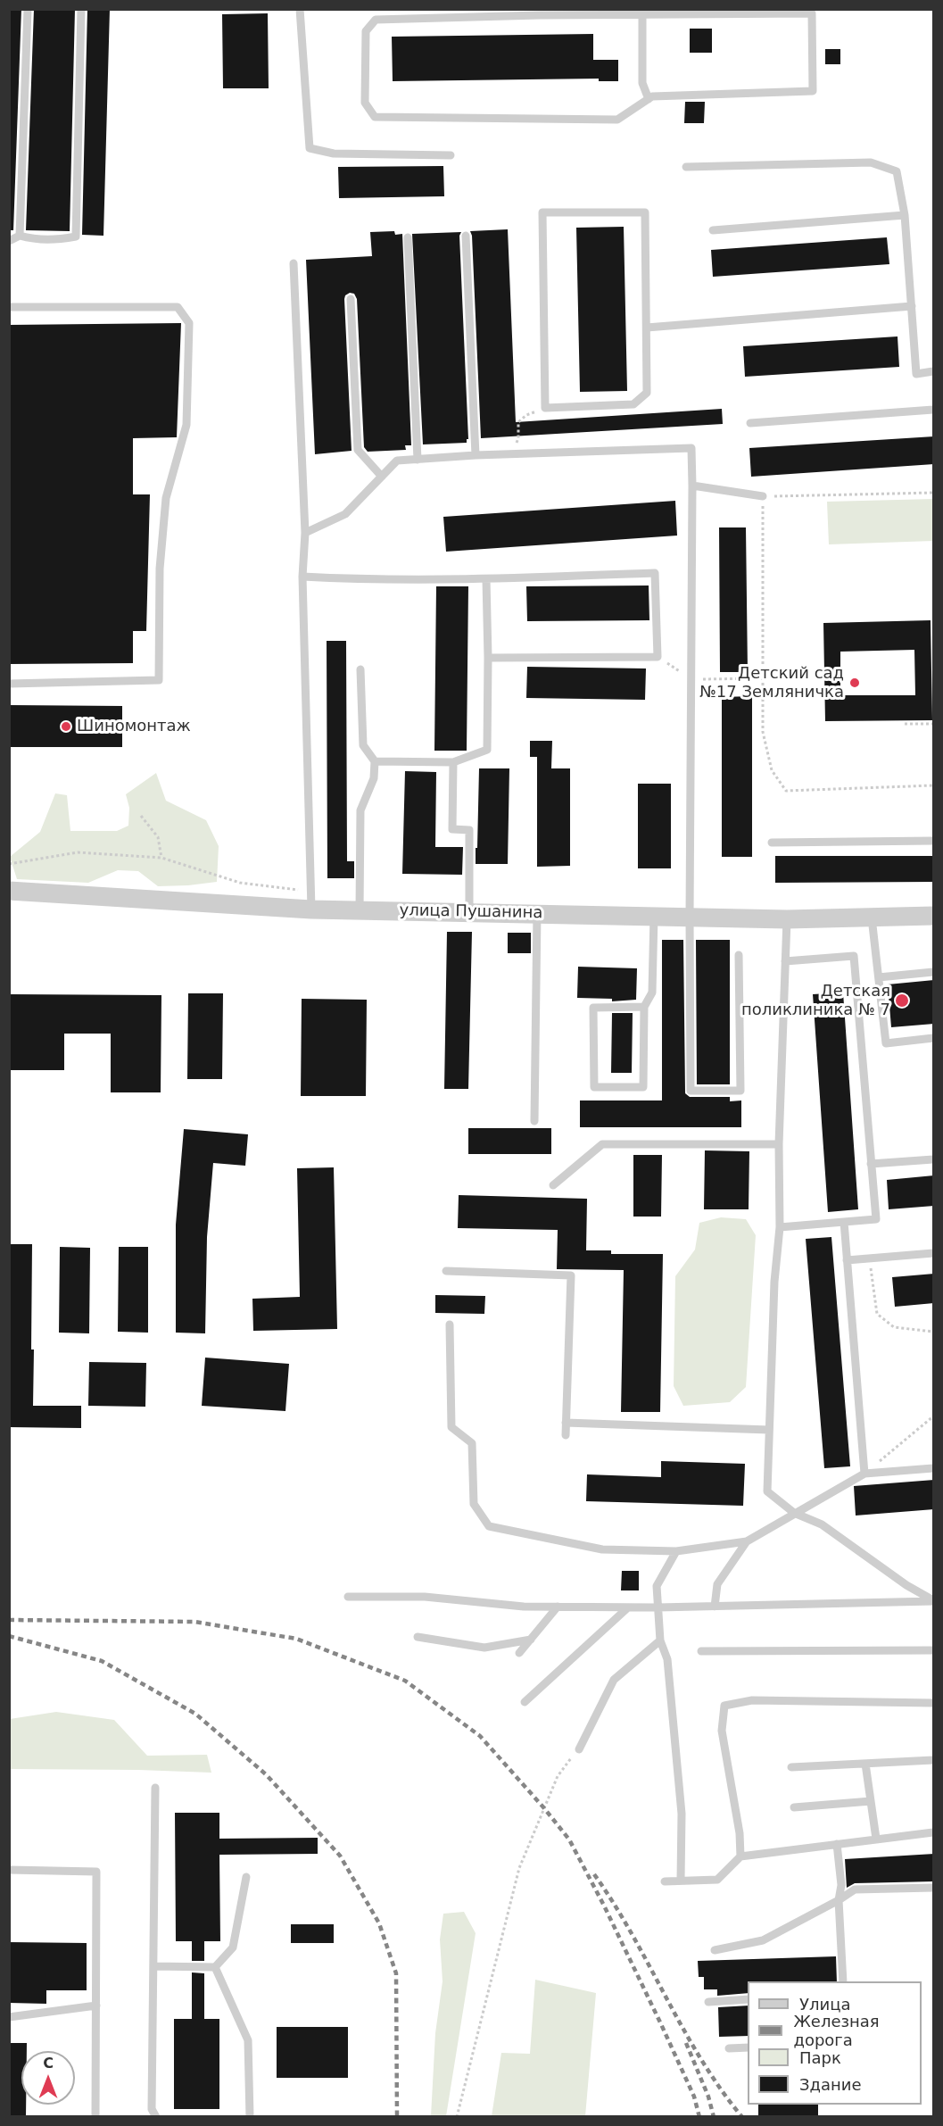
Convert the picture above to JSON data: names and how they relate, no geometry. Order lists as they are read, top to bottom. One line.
{"streets":{"street":["улица Пушанина"]},"places":["Детский сад №17 Земляничка","Шиномонтаж","Детская поликлиника № 7"],"legend":["Улица","Железная дорога","Парк","Здание"],"north":"top"}
